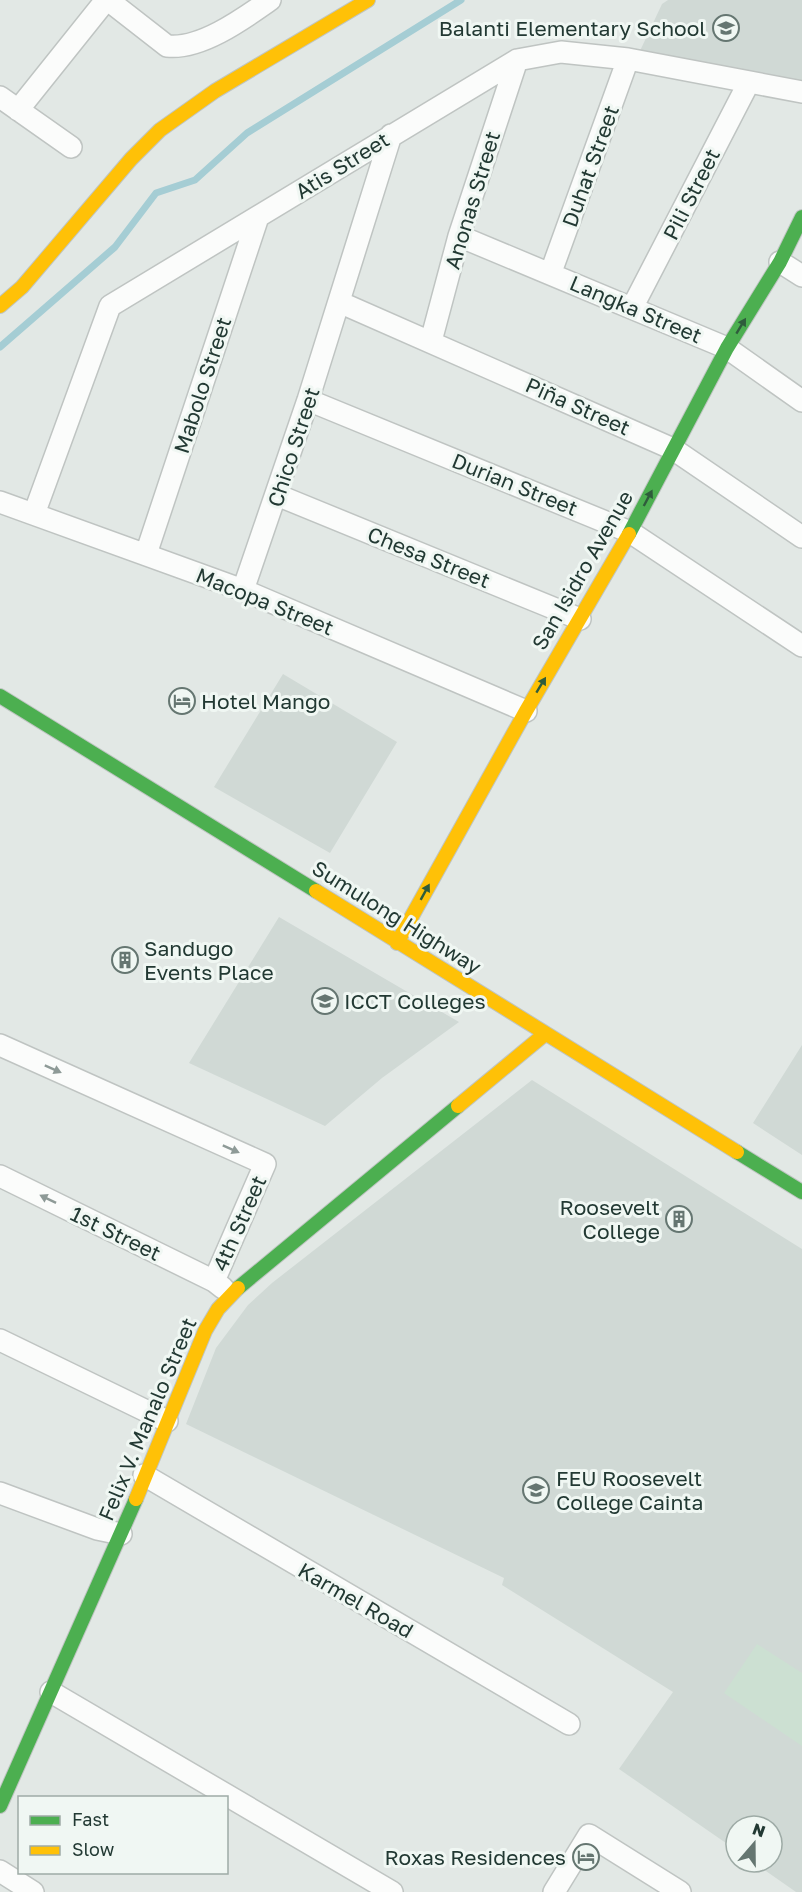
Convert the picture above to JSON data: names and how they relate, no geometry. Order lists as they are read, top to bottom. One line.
{"streets":{"street":["Atis Street","Duhat Street","Pili Street","Anonas Street","Langka Street","Mabolo Street","Piña Street","Chico Street","Durian Street","Chesa Street","San Isidro Avenue","Macopa Street","Sumulong Highway","4th Street","1st Street","Felix V. Manalo Street","Karmel Road"]},"crossings":[["Atis Street","Duhat Street"],["Atis Street","Pili Street"],["Atis Street","Anonas Street"],["Atis Street","Mabolo Street"],["Atis Street","Chico Street"],["Atis Street","Macopa Street"],["Duhat Street","Langka Street"],["Pili Street","Langka Street"],["Anonas Street","Langka Street"],["Anonas Street","Piña Street"],["Langka Street","San Isidro Avenue"],["Mabolo Street","Macopa Street"],["Piña Street","Chico Street"],["Piña Street","San Isidro Avenue"],["Chico Street","Durian Street"],["Chico Street","Chesa Street"],["Chico Street","Macopa Street"],["Durian Street","San Isidro Avenue"],["Chesa Street","San Isidro Avenue"],["San Isidro Avenue","Macopa Street"],["San Isidro Avenue","Sumulong Highway"],["Sumulong Highway","Felix V. Manalo Street"],["4th Street","1st Street"],["1st Street","Felix V. Manalo Street"],["Felix V. Manalo Street","Karmel Road"]],"one_way":["San Isidro Avenue"],"places":{"school or university":["Balanti Elementary School","ICCT Colleges","FEU Roosevelt College Cainta"],"hotel":["Hotel Mango","Roxas Residences"],"building":["Sandugo Events Place","Roosevelt College"]},"legend":["Fast","Slow"],"north":"top"}
